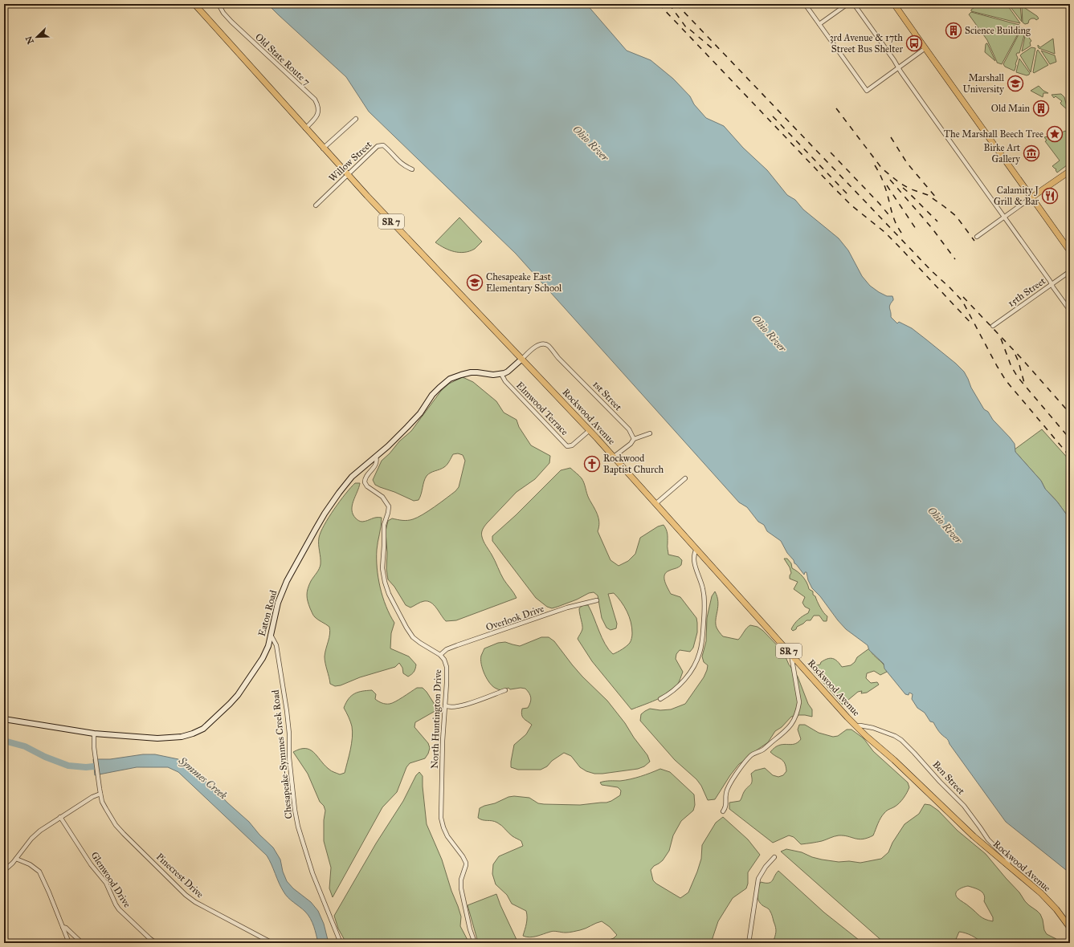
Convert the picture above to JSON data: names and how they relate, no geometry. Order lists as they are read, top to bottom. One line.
{"streets":{"main road":["SR 7","Rockwood Avenue"],"street":["Old State Route 7","Willow Street","15th Street","1st Street","Elmwood Terrace","Eaton Road","Overlook Drive","North Huntington Drive","Chesapeake-Symmes Creek Road","Ben Street","Pinecrest Drive","Glenwood Drive"]},"crossings":[["Old State Route 7","SR 7"],["Willow Street","SR 7"],["SR 7","1st Street"],["SR 7","Rockwood Avenue"],["1st Street","Rockwood Avenue"],["Elmwood Terrace","Rockwood Avenue"],["Elmwood Terrace","Eaton Road"],["Rockwood Avenue","Ben Street"],["Eaton Road","Chesapeake-Symmes Creek Road"],["Eaton Road","Pinecrest Drive"],["Overlook Drive","North Huntington Drive"]],"water":["Ohio River","Symmes Creek"],"places":{"building":["Science Building","Old Main"],"bus stop":["3rd Avenue & 17th Street Bus Shelter"],"school or university":["Marshall University","Chesapeake East Elementary School"],"place":["The Marshall Beech Tree"],"museum":["Birke Art Gallery"],"restaurant":["Calamity J Grill & Bar"],"church":["Rockwood Baptist Church"]},"north":"bottom left"}
